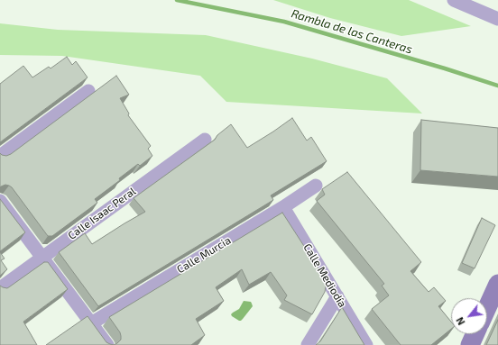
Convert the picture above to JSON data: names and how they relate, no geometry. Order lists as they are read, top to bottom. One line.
{"streets":{"street":["Calle Isaac Peral","Calle Murcia","Calle Mediodía"]},"crossings":[["Calle Murcia","Calle Mediodía"]],"water":["Rambla de las Canteras"],"north":"bottom left"}
